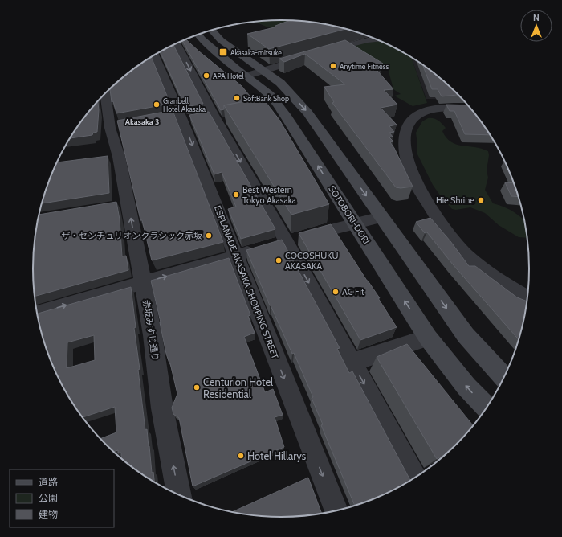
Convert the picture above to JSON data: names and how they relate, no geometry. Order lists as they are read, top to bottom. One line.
{"streets":{"main road":["SOTOBORI-DORI"],"street":["ESPLANADE AKASAKA SHOPPING STREET","赤坂みすじ通り"]},"one_way":["赤坂みすじ通り"],"districts":["Akasaka 3"],"places":{"transit":["Akasaka-mitsuke"],"other":["Anytime Fitness","APA Hotel","SoftBank Shop","Granbell Hotel Akasaka","Best Western Tokyo Akasaka","Hie Shrine","ザ・センチュリオンクラシック赤坂","COCOSHUKU AKASAKA","AC Fit","Centurion Hotel Residential","Hotel Hillarys"]},"legend":["道路","公園","建物"],"north":"top"}
